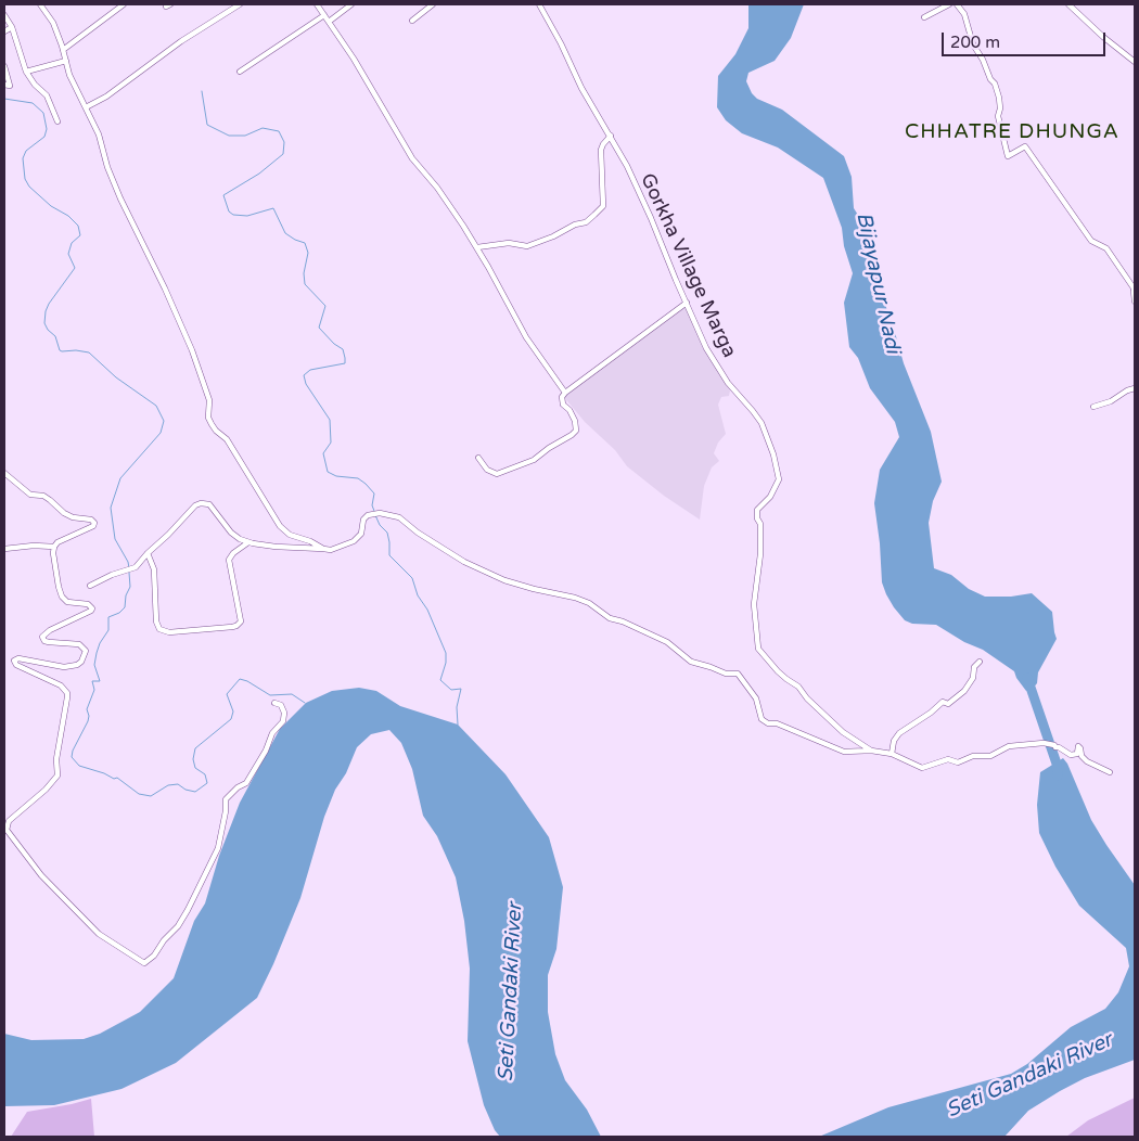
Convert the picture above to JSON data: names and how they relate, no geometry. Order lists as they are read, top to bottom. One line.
{"streets":{"street":["Gorkha Village Marga"]},"districts":["CHHATRE DHUNGA"],"water":["Bijayapur Nadi","Seti Gandaki River"],"scale_bar":"200 m"}
